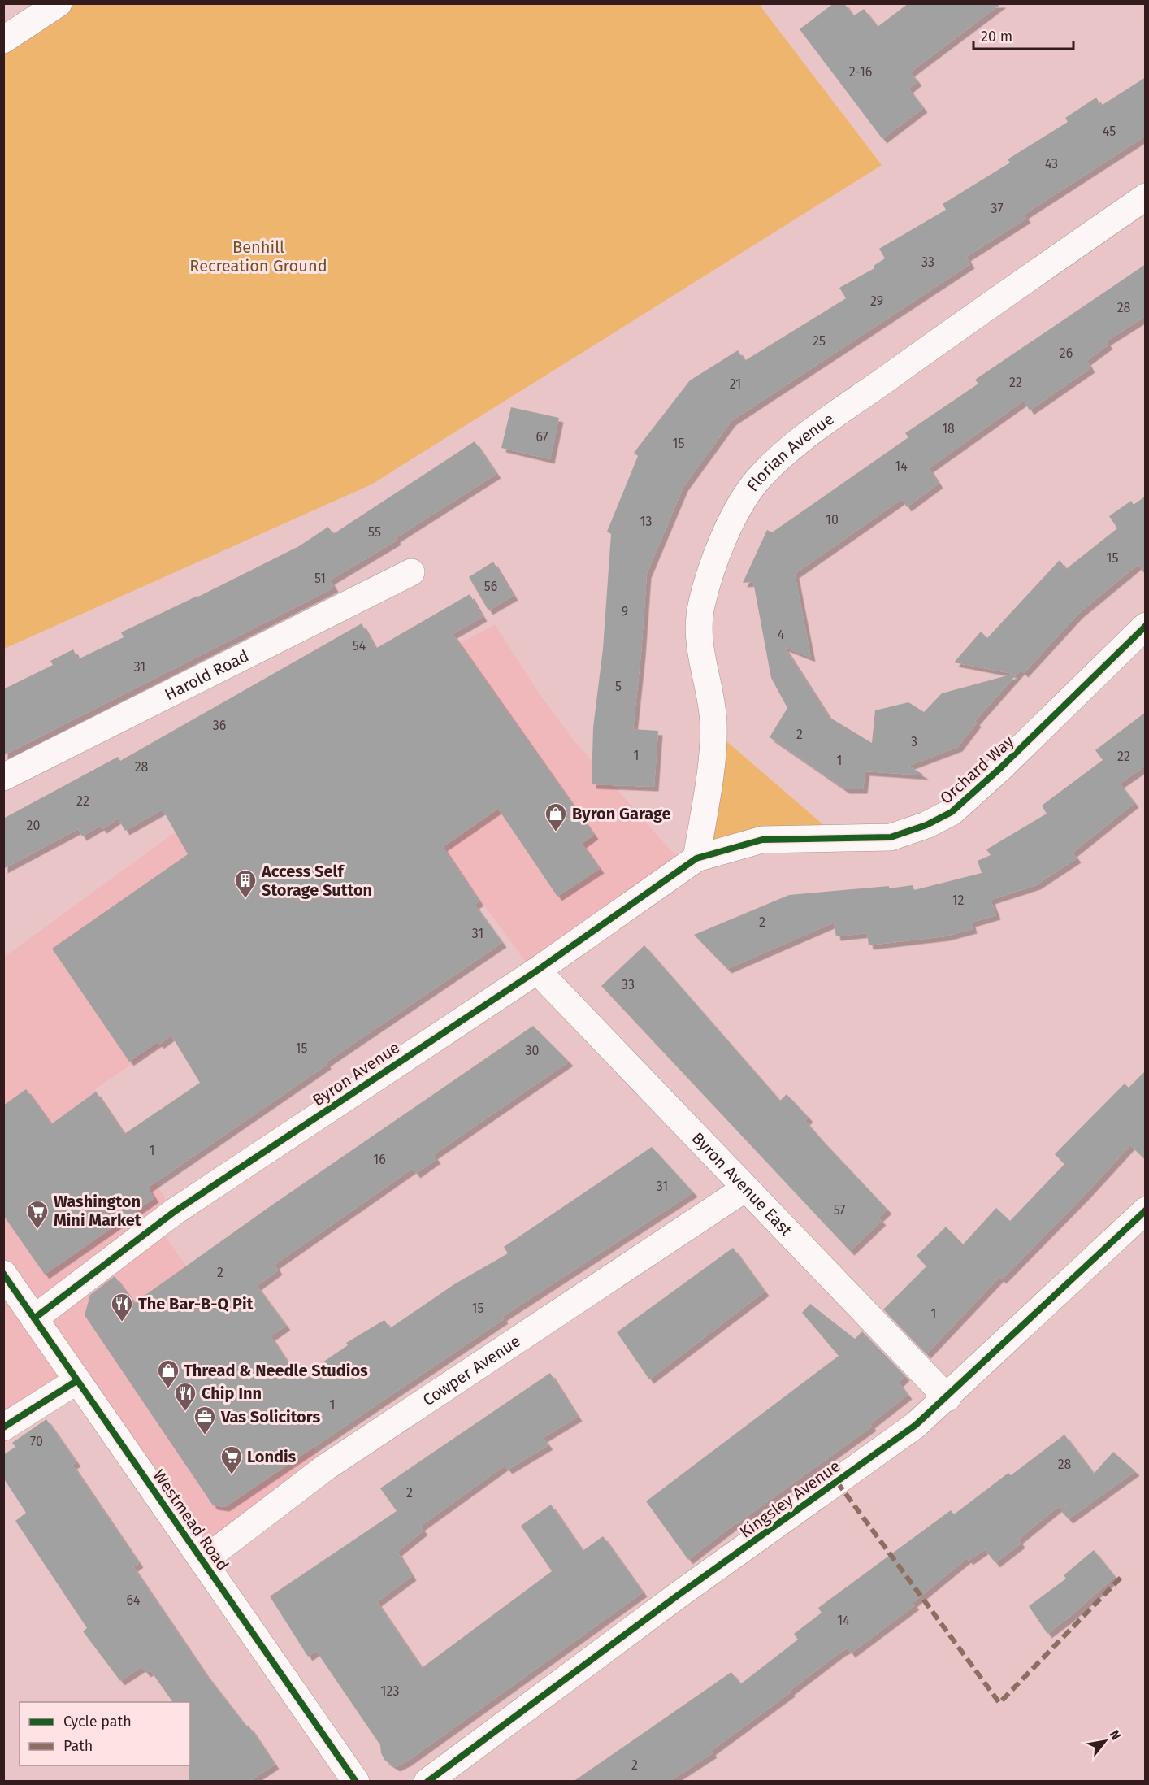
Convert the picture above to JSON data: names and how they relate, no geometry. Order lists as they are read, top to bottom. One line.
{"streets":{"street":["Florian Avenue","Harold Road","Orchard Way","Byron Avenue","Byron Avenue East","Cowper Avenue","Kingsley Avenue","Westmead Road"]},"crossings":[["Florian Avenue","Orchard Way"],["Florian Avenue","Byron Avenue"],["Orchard Way","Byron Avenue"],["Byron Avenue","Byron Avenue East"],["Byron Avenue","Westmead Road"],["Byron Avenue East","Cowper Avenue"],["Byron Avenue East","Kingsley Avenue"],["Cowper Avenue","Westmead Road"]],"parks":["Benhill Recreation Ground"],"places":{"shop":["Byron Garage","Thread & Needle Studios"],"building":["Access Self Storage Sutton"],"supermarket":["Washington Mini Market","Londis"],"restaurant":["The Bar-B-Q Pit","Chip Inn"],"office":["Vas Solicitors"]},"house_numbers":["2-16","45","43","37","33","29","28","25","26","22","21","18","67","15","14","10","13","55","15","51","56","9","4","54","31","5","36","2","3","1","22","1","28","22","20","12","2","31","33","15","30","1","16","31","57","2","15","1","1","70","28","2","64","14","123","2"],"legend":["Cycle path","Path"],"scale_bar":"20 m","north":"top right"}
